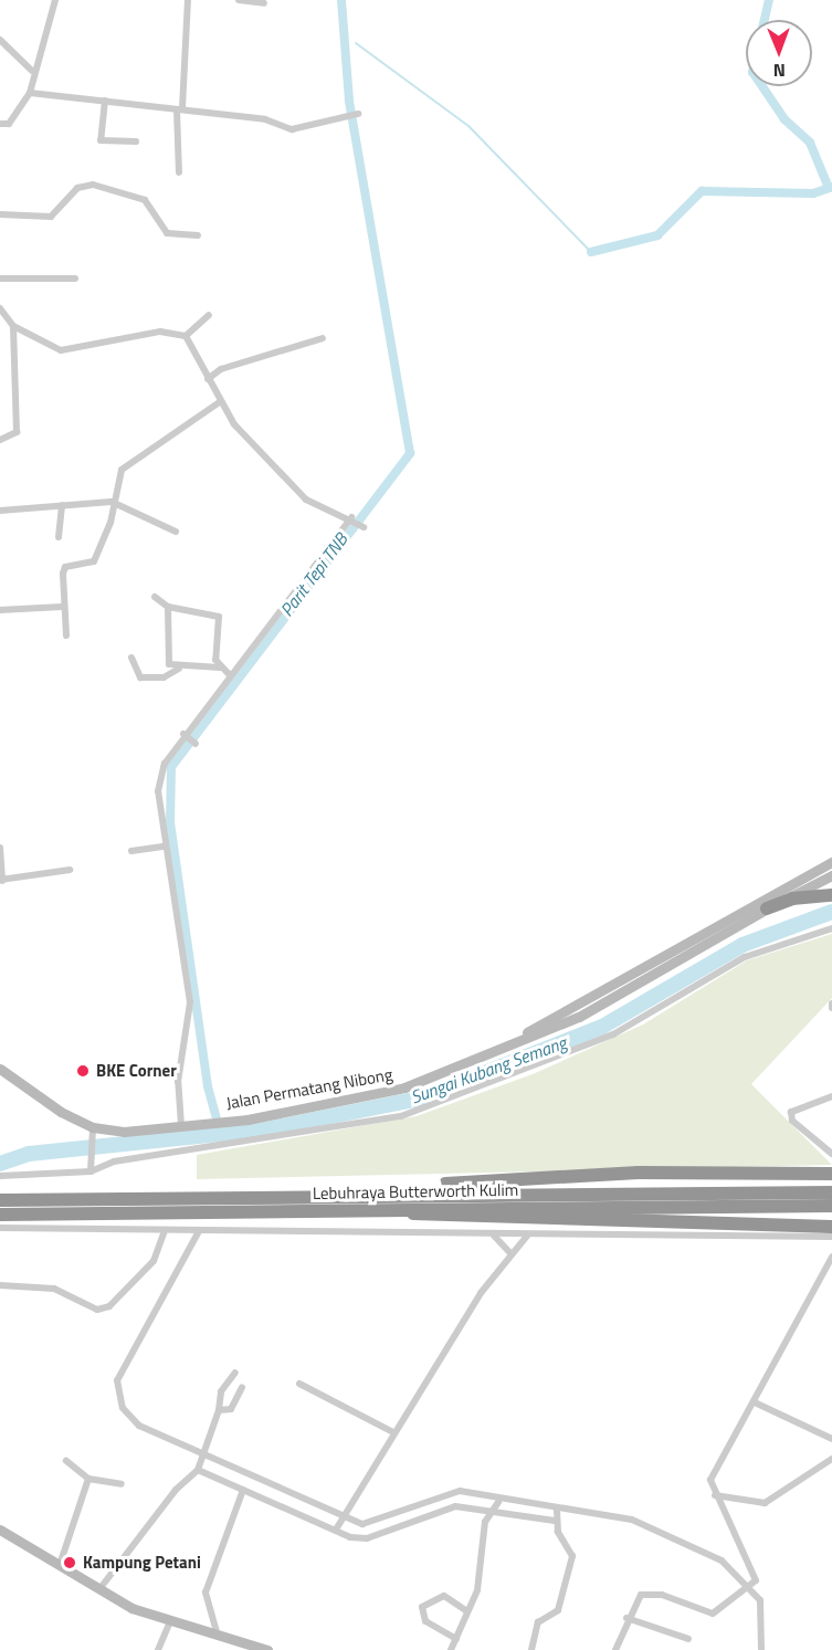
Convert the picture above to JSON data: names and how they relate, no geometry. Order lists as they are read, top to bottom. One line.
{"streets":{"highway":["Lebuhraya Butterworth Kulim"],"main road":["Jalan Permatang Nibong"]},"water":["Parit Tepi TNB","Sungai Kubang Semang"],"places":["BKE Corner","Kampung Petani"],"north":"bottom"}
